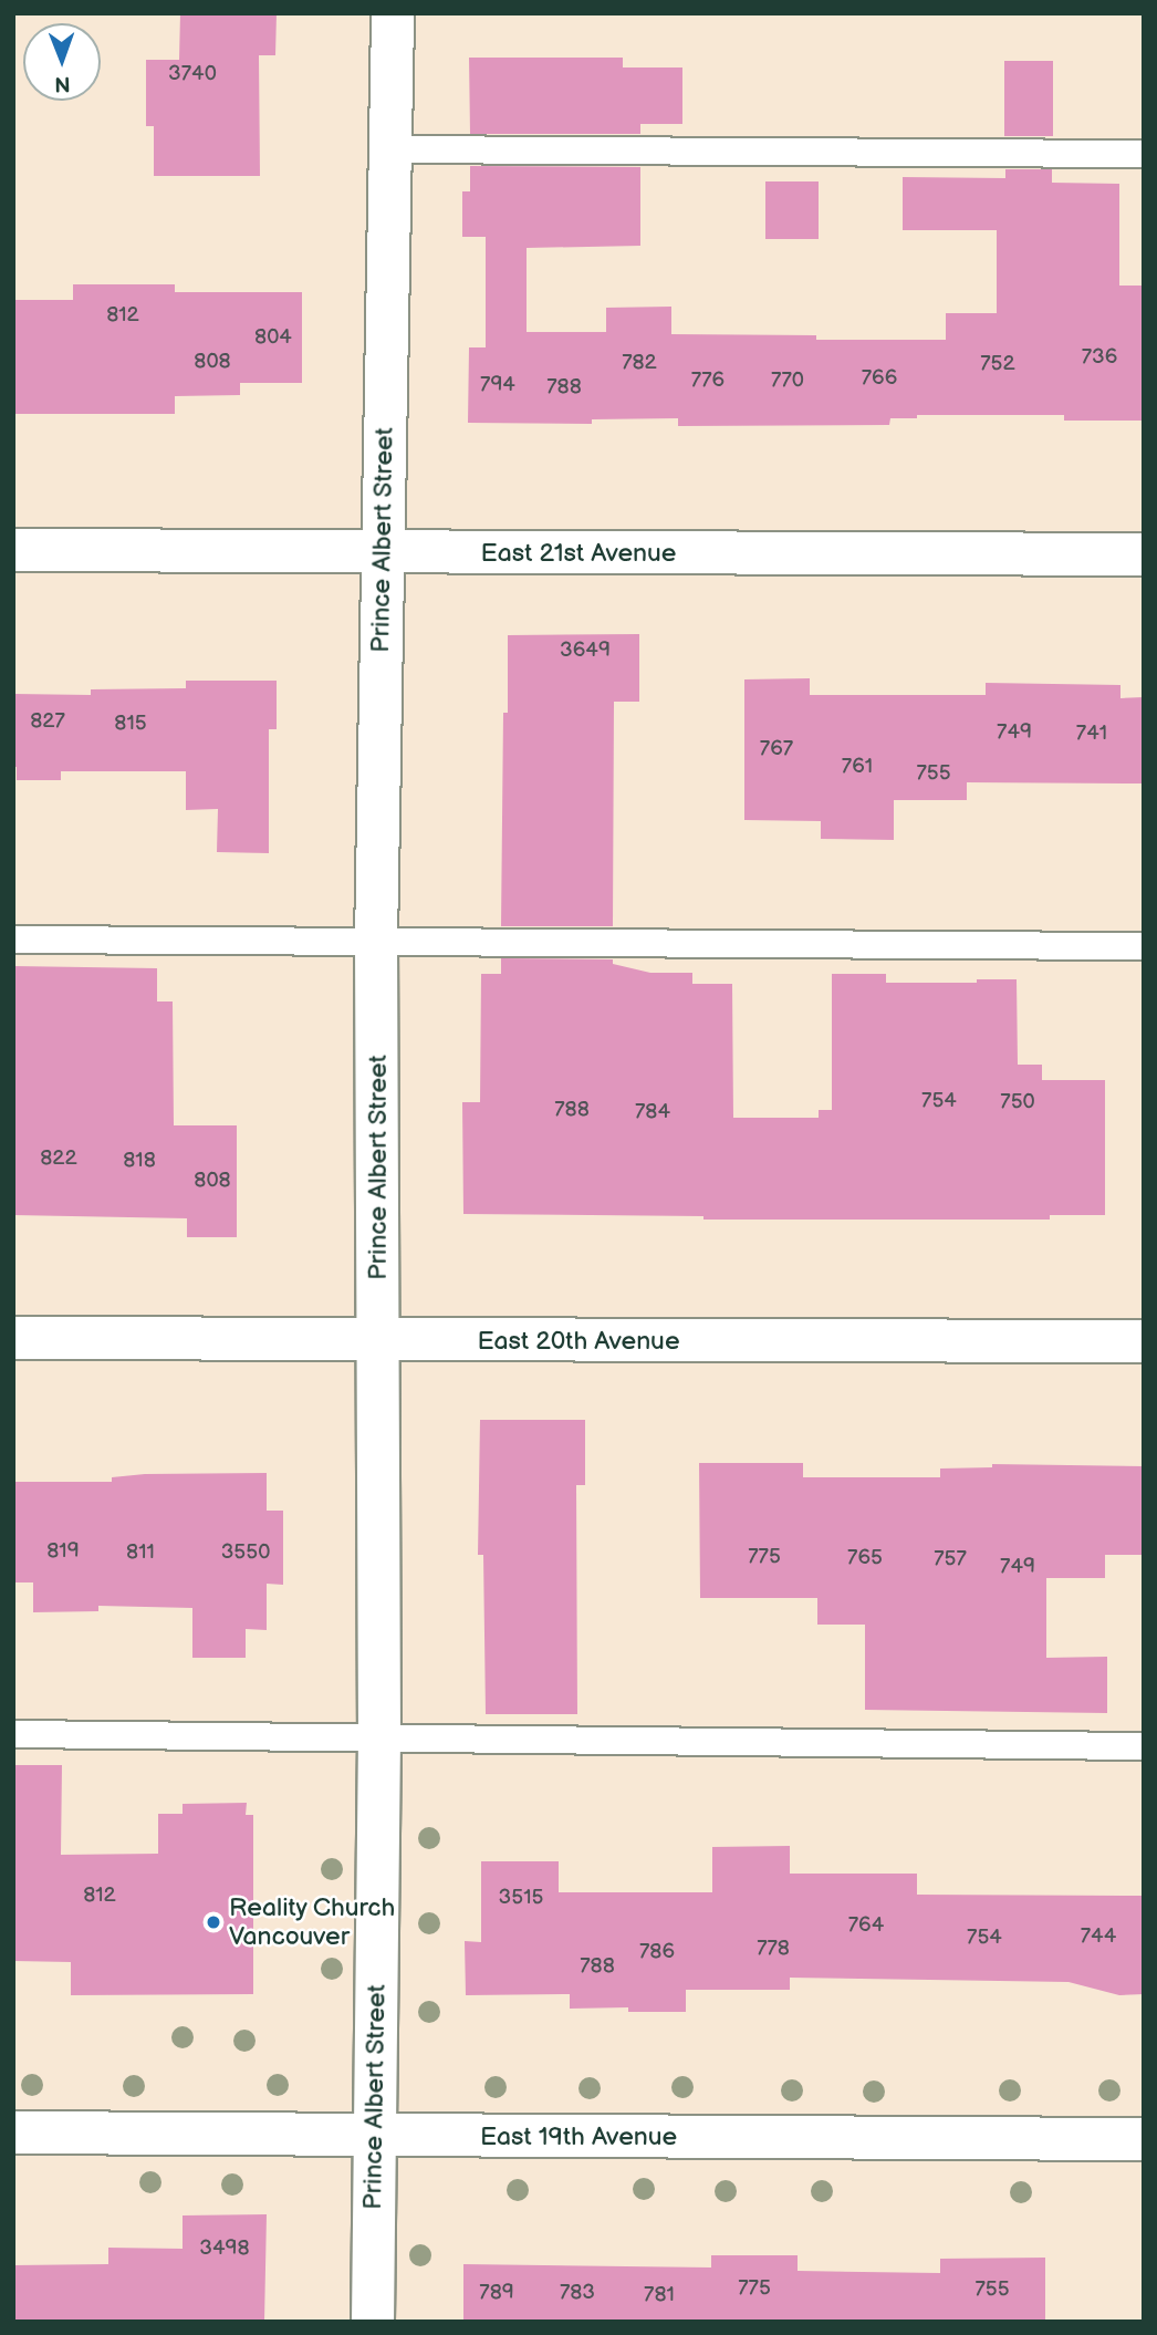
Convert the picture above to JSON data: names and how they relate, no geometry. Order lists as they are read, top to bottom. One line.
{"streets":{"street":["Prince Albert Street","East 21st Avenue","East 20th Avenue","East 19th Avenue"]},"crossings":[["Prince Albert Street","East 21st Avenue"],["Prince Albert Street","East 20th Avenue"],["Prince Albert Street","East 19th Avenue"]],"places":["Reality Church Vancouver"],"house_numbers":["3740","812","804","736","808","782","752","766","776","770","794","788","3649","827","815","749","741","767","761","755","754","750","788","784","822","818","808","819","811","3550","775","765","757","749","812","3515","764","744","754","778","786","788","3498","775","755","789","783","781"],"north":"bottom"}
